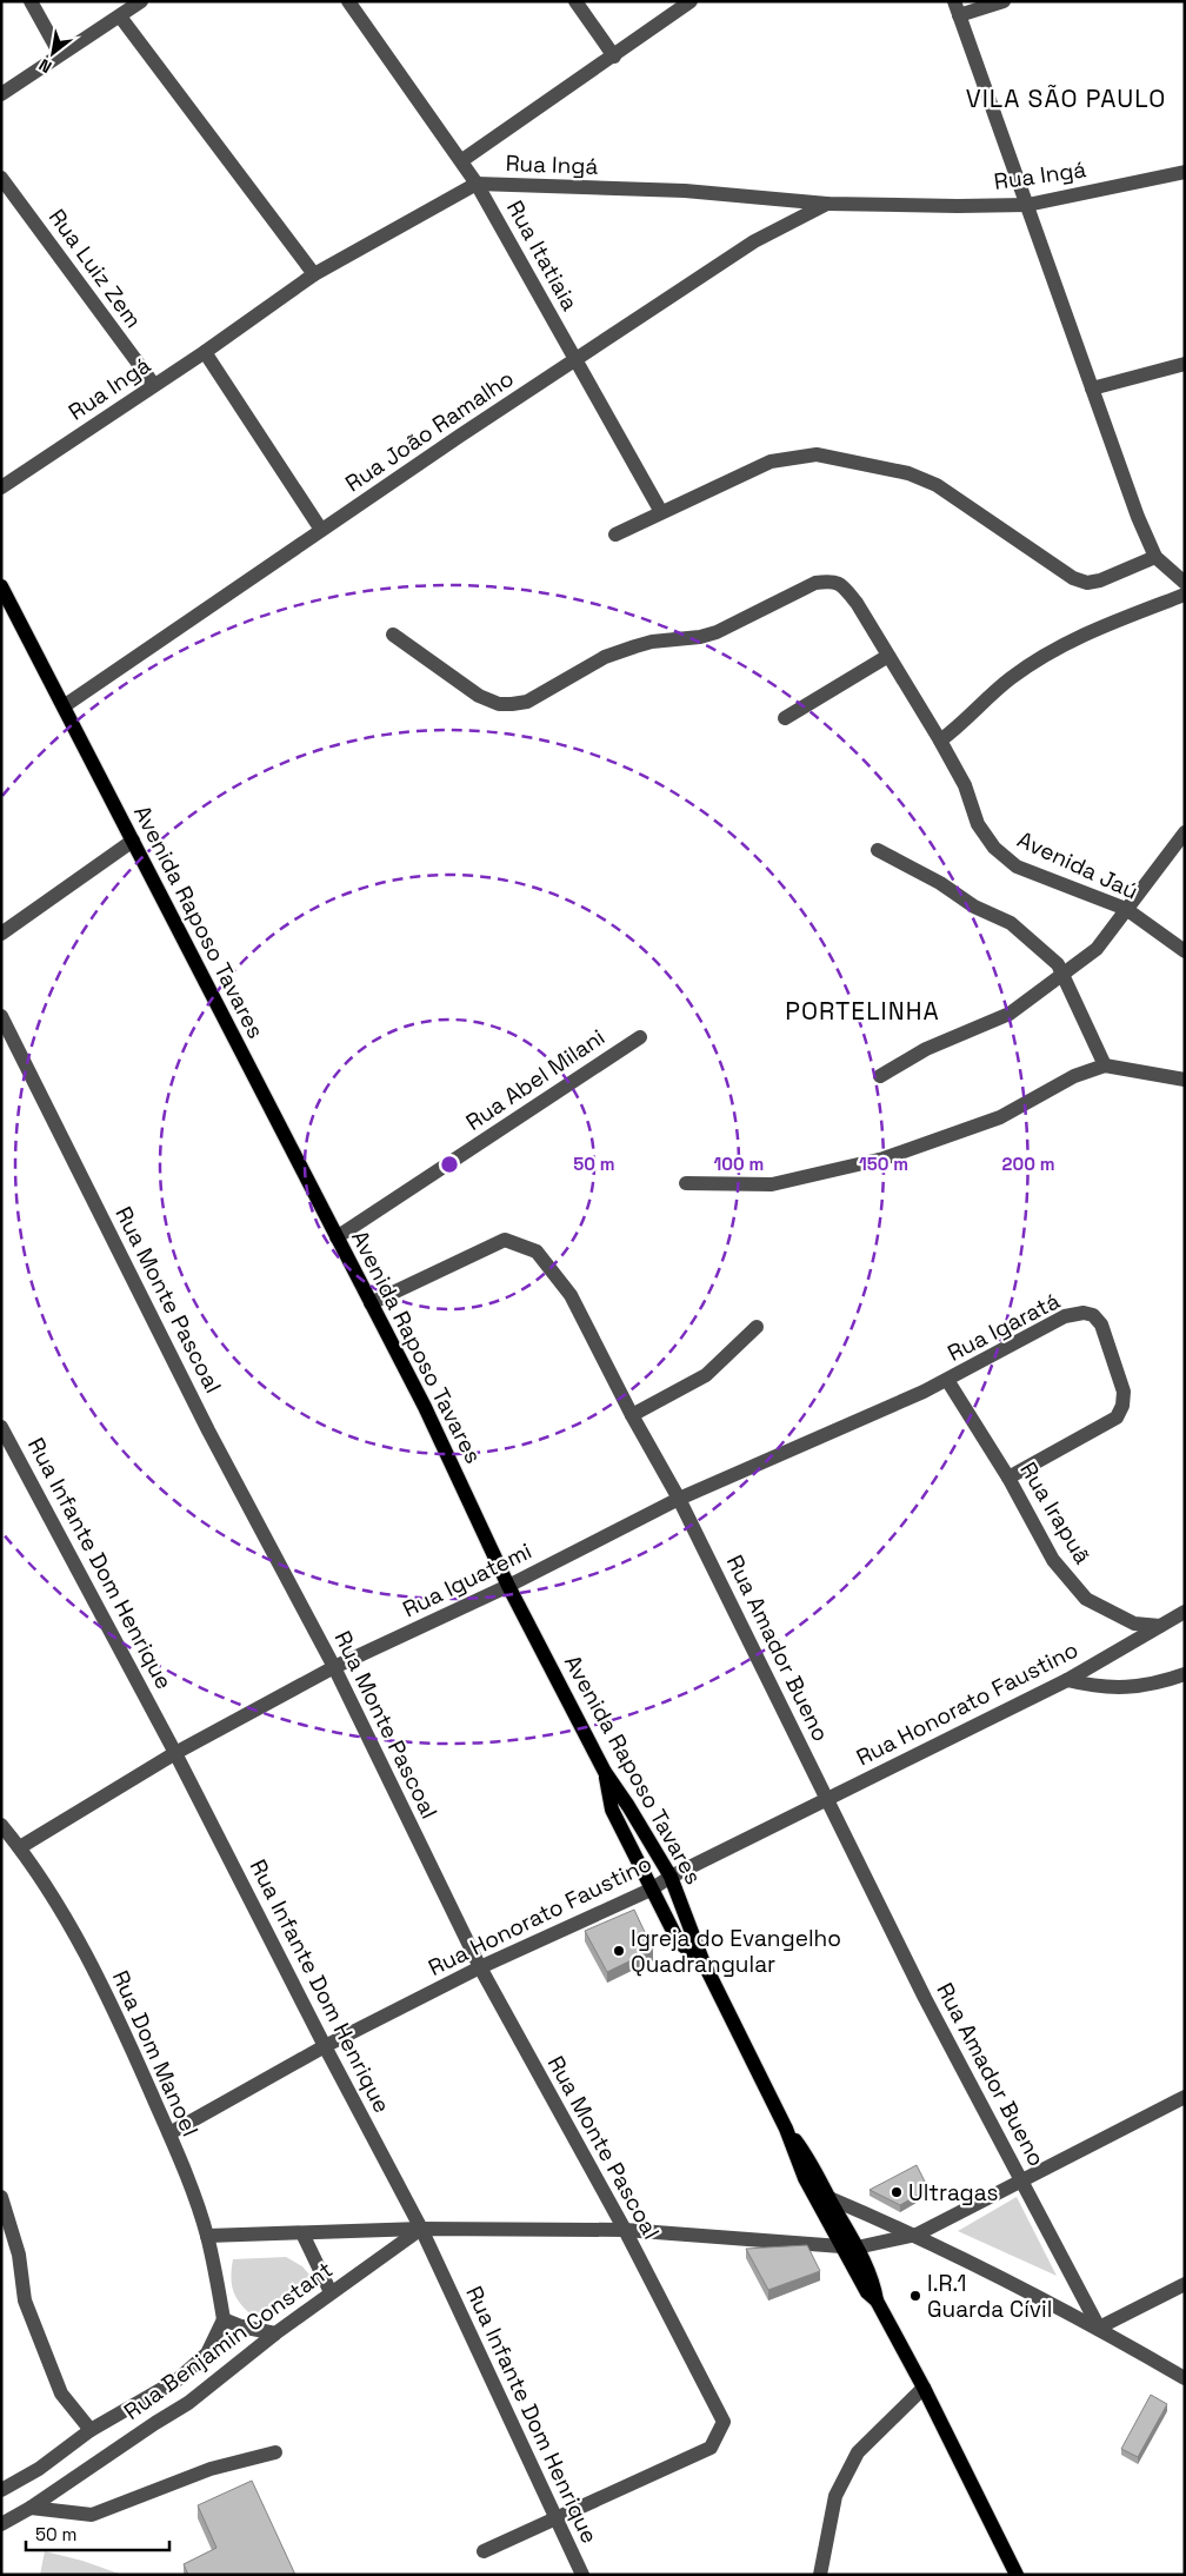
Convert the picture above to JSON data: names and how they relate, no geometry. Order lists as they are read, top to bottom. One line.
{"streets":{"main road":["Avenida Raposo Tavares"],"street":["Rua Ingá","Rua Itatiaia","Rua Luiz Zem","Rua João Ramalho","Avenida Jaú","Rua Abel Milani","Rua Monte Pascoal","Rua Igaratá","Rua Irapuã","Rua Infante Dom Henrique","Rua Iguatemi","Rua Amador Bueno","Rua Honorato Faustino","Rua Dom Manoel","Rua Benjamin Constant"]},"crossings":[["Rua Ingá","Rua Itatiaia"],["Rua Ingá","Rua Luiz Zem"],["Rua Ingá","Rua João Ramalho"],["Rua Itatiaia","Rua João Ramalho"],["Rua João Ramalho","Avenida Raposo Tavares"],["Avenida Raposo Tavares","Rua Abel Milani"],["Avenida Raposo Tavares","Rua Iguatemi"],["Avenida Raposo Tavares","Rua Amador Bueno"],["Avenida Raposo Tavares","Rua Honorato Faustino"],["Rua Monte Pascoal","Rua Infante Dom Henrique"],["Rua Monte Pascoal","Rua Iguatemi"],["Rua Monte Pascoal","Rua Honorato Faustino"],["Rua Igaratá","Rua Irapuã"],["Rua Igaratá","Rua Iguatemi"],["Rua Irapuã","Rua Iguatemi"],["Rua Irapuã","Rua Honorato Faustino"],["Rua Infante Dom Henrique","Rua Iguatemi"],["Rua Infante Dom Henrique","Rua Honorato Faustino"],["Rua Infante Dom Henrique","Rua Benjamin Constant"],["Rua Iguatemi","Rua Amador Bueno"],["Rua Iguatemi","Rua Dom Manoel"],["Rua Amador Bueno","Rua Honorato Faustino"],["Rua Honorato Faustino","Rua Dom Manoel"],["Rua Dom Manoel","Rua Benjamin Constant"]],"districts":["VILA SÃO PAULO","PORTELINHA"],"places":["Igreja do Evangelho Quadrangular","Ultragas","I.R.1 Guarda Cívil"],"scale_bar":"50 m","north":"bottom left","rings":["50 m","100 m","150 m","200 m"]}
